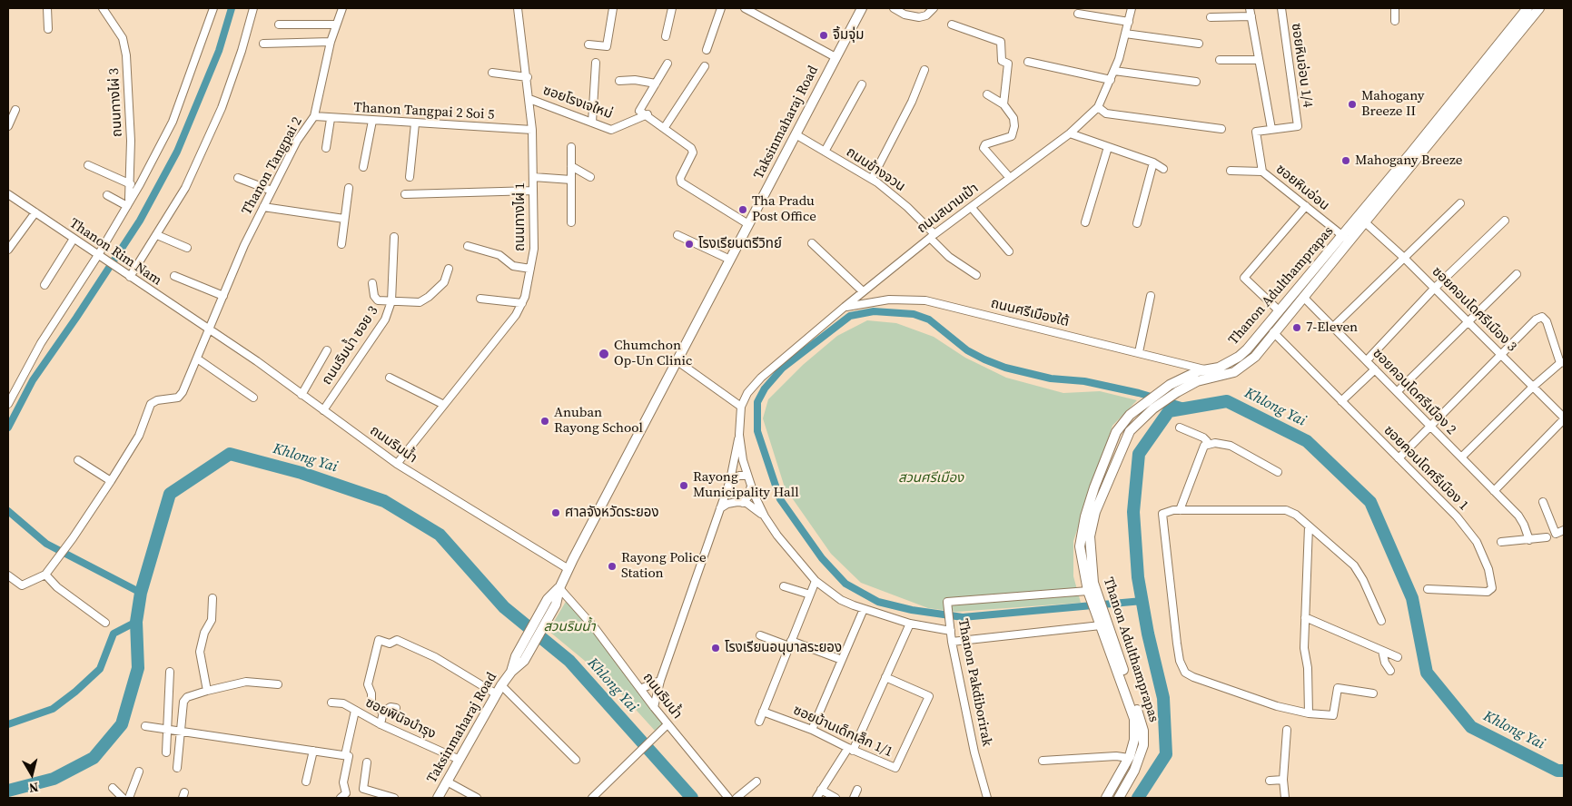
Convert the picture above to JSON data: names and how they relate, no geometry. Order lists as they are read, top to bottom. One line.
{"streets":{"street":["ซอยหินอ่อน 1/4","ถนนทางไผ่ 3","ซอยโรงเจใหม่","Thanon Tangpai 2 Soi 5","Taksinmaharaj Road","Thanon Tangpai 2","ถนนข้างจวน","ซอยหินอ่อน","ถนนสนามเป้า","ถนนทางไผ่ 1","Thanon Rim Nam","Thanon Adulthamprapas","ซอยคอนโดศรีเมือง 3","ถนนศรีเมืองใต้","ถนนริมน้ำ ซอย 3","ซอยคอนโดศรีเมือง 2","ถนนริมน้ำ","ซอยคอนโดศรีเมือง 1","Thanon Pakdiborirak","ซอยพินิจบำรุง","ซอยบ้านเด็กเล็ก 1/1"]},"crossings":[["ซอยหินอ่อน 1/4","ซอยหินอ่อน"],["ซอยโรงเจใหม่","ถนนทางไผ่ 1"],["Thanon Tangpai 2 Soi 5","Thanon Tangpai 2"],["Thanon Tangpai 2 Soi 5","ถนนทางไผ่ 1"],["Taksinmaharaj Road","ถนนข้างจวน"],["Taksinmaharaj Road","ถนนริมน้ำ"],["Taksinmaharaj Road","ซอยพินิจบำรุง"],["Thanon Tangpai 2","Thanon Rim Nam"],["Thanon Tangpai 2","ถนนริมน้ำ"],["ถนนข้างจวน","ถนนสนามเป้า"],["ซอยหินอ่อน","Thanon Adulthamprapas"],["ถนนสนามเป้า","ถนนศรีเมืองใต้"],["ถนนทางไผ่ 1","ถนนริมน้ำ"],["Thanon Rim Nam","ถนนริมน้ำ"],["Thanon Adulthamprapas","ซอยคอนโดศรีเมือง 3"],["Thanon Adulthamprapas","ถนนศรีเมืองใต้"],["Thanon Adulthamprapas","ซอยคอนโดศรีเมือง 2"],["Thanon Adulthamprapas","ซอยคอนโดศรีเมือง 1"],["Thanon Adulthamprapas","Thanon Pakdiborirak"],["ถนนริมน้ำ ซอย 3","ถนนริมน้ำ"]],"water":["Khlong Yai"],"parks":["สวนศรีเมือง","สวนริมน้ำ"],"places":["จิ้มจุ่ม","Mahogany Breeze II","Mahogany Breeze","Tha Pradu Post Office","โรงเรียนตรีวิทย์","7-Eleven","Chumchon Op-Un Clinic","Anuban Rayong School","Rayong Municipality Hall","ศาลจังหวัดระยอง","Rayong Police Station","โรงเรียนอนุบาลระยอง"],"north":"bottom"}
